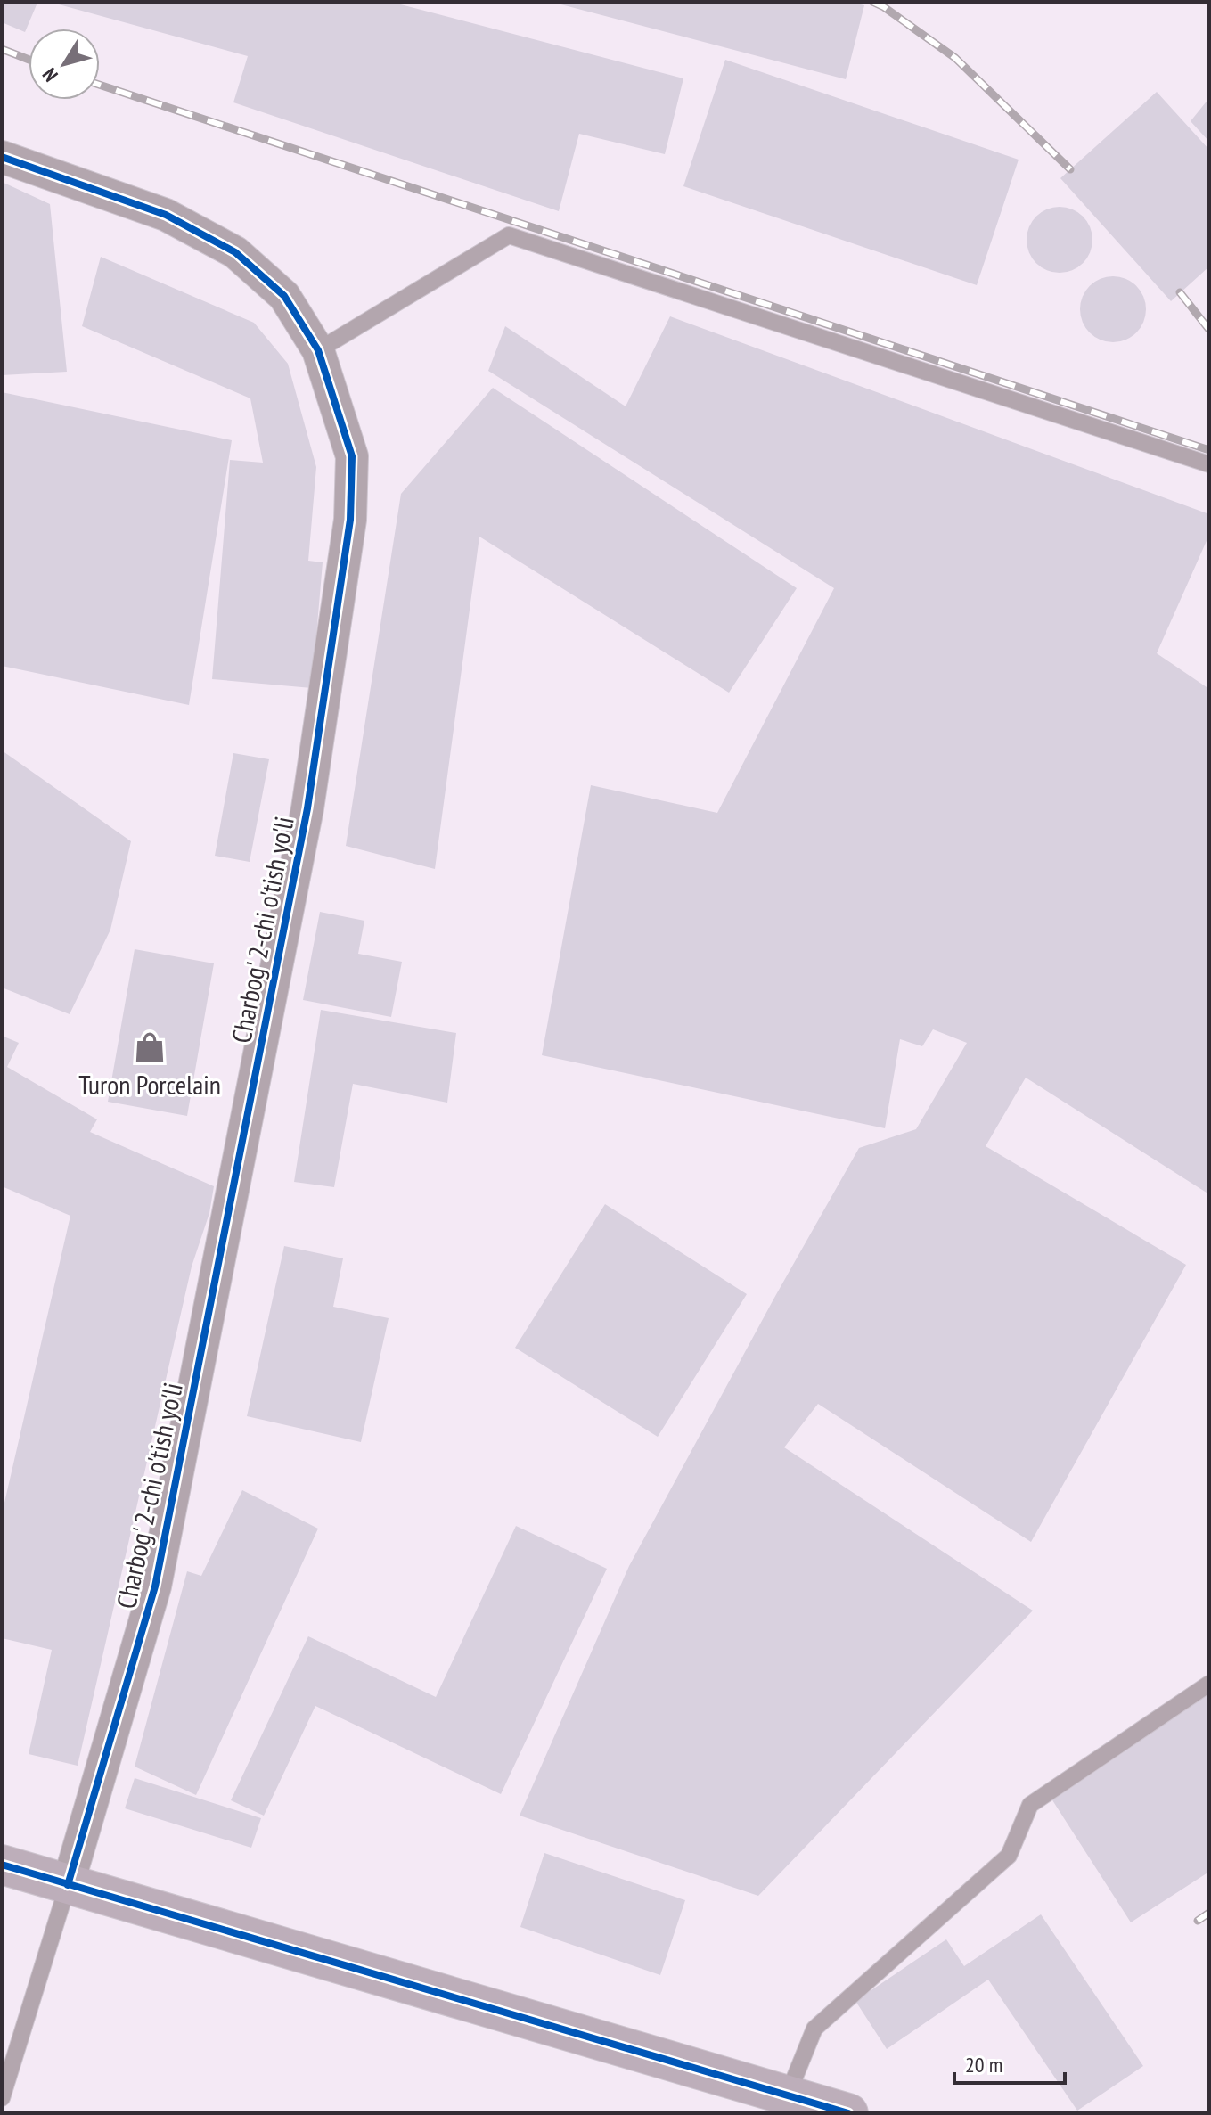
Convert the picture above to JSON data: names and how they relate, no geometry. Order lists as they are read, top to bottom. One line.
{"streets":{"street":["Charbog' 2-chi o'tish yo'li"]},"places":{"shop":["Turon Porcelain"]},"scale_bar":"20 m","north":"bottom left"}
